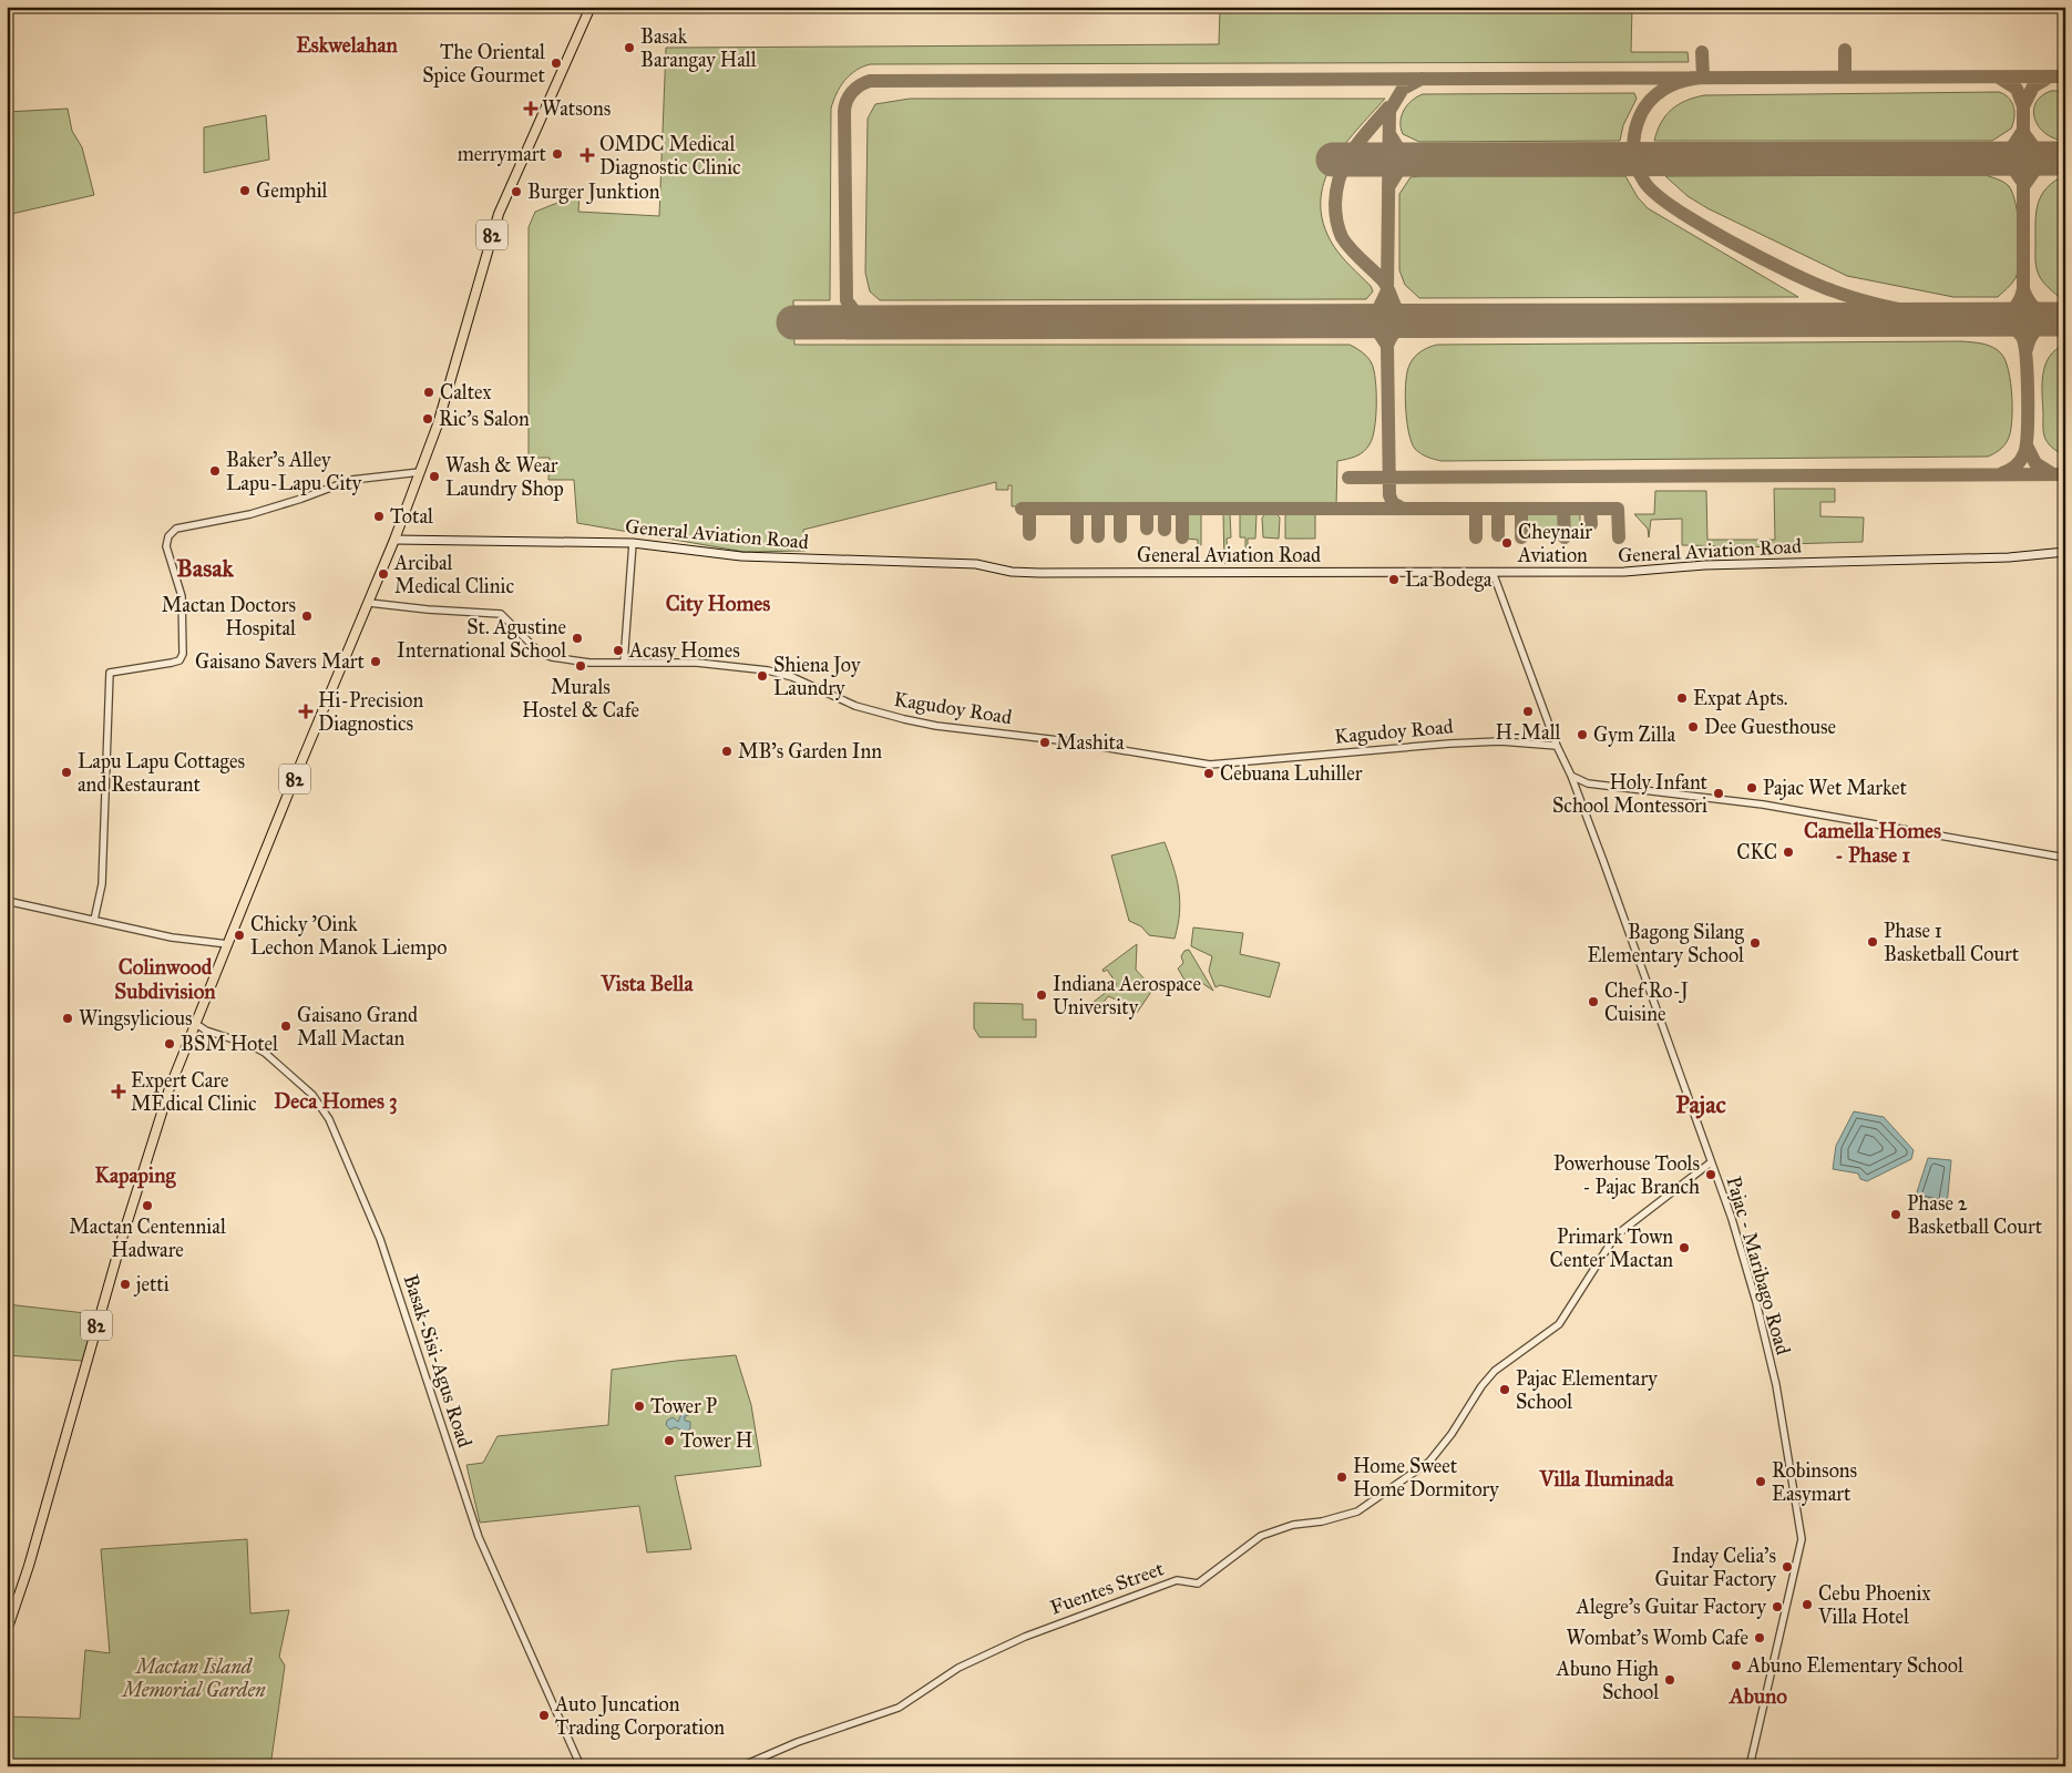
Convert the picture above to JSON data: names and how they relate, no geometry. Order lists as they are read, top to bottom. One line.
{"streets":{"main road":["82","General Aviation Road"],"street":["Kagudoy Road","Pajac - Maribago Road","Basak-Sisi-Agus Road","Fuentes Street"]},"crossings":[["82","General Aviation Road"],["82","Kagudoy Road"],["82","Basak-Sisi-Agus Road"],["General Aviation Road","Pajac - Maribago Road"],["Kagudoy Road","Pajac - Maribago Road"],["Pajac - Maribago Road","Fuentes Street"]],"districts":["Eskwelahan","Basak","City Homes","Camella Homes - Phase 1","Colinwood Subdivision","Vista Bella","Deca Homes 3","Pajac","Kapaping","Villa Iluminada","Abuno"],"parks":["Mactan Island Memorial Garden"],"places":{"other":["Basak Barangay Hall","The Oriental Spice Gourmet","merrymart","Gemphil","Burger Junktion","Caltex","Ric's Salon","Baker's Alley Lapu-Lapu City","Wash & Wear Laundry Shop","Total","Cheynair Aviation","Arcibal Medical Clinic","La Bodega","Mactan Doctors Hospital","St. Agustine International School","Acasy Homes","Gaisano Savers Mart","Murals Hostel & Cafe","Shiena Joy Laundry","Expat Apts.","H-Mall","Dee Guesthouse","Gym Zilla","Mashita","MB's Garden Inn","Lapu Lapu Cottages and Restaurant","Cebuana Luhiller","Pajac Wet Market","Holy Infant School Montessori","CKC","Chicky 'Oink Lechon Manok Liempo","Phase 1 Basketball Court","Bagong Silang Elementary School","Indiana Aerospace University","Chef Ro-J Cuisine","Wingsylicious","Gaisano Grand Mall Mactan","BSM Hotel","Powerhouse Tools - Pajac Branch","Mactan Centennial Hadware","Phase 2 Basketball Court","Primark Town Center Mactan","jetti","Pajac Elementary School","Tower P","Tower H","Home Sweet Home Dormitory","Robinsons Easymart","Inday Celia's Guitar Factory","Cebu Phoenix Villa Hotel","Alegre's Guitar Factory","Wombat's Womb Cafe","Abuno Elementary School","Abuno High School","Auto Juncation Trading Corporation"],"health":["Watsons","OMDC Medical Diagnostic Clinic","Hi-Precision Diagnostics","Expert Care MEdical Clinic"]}}
